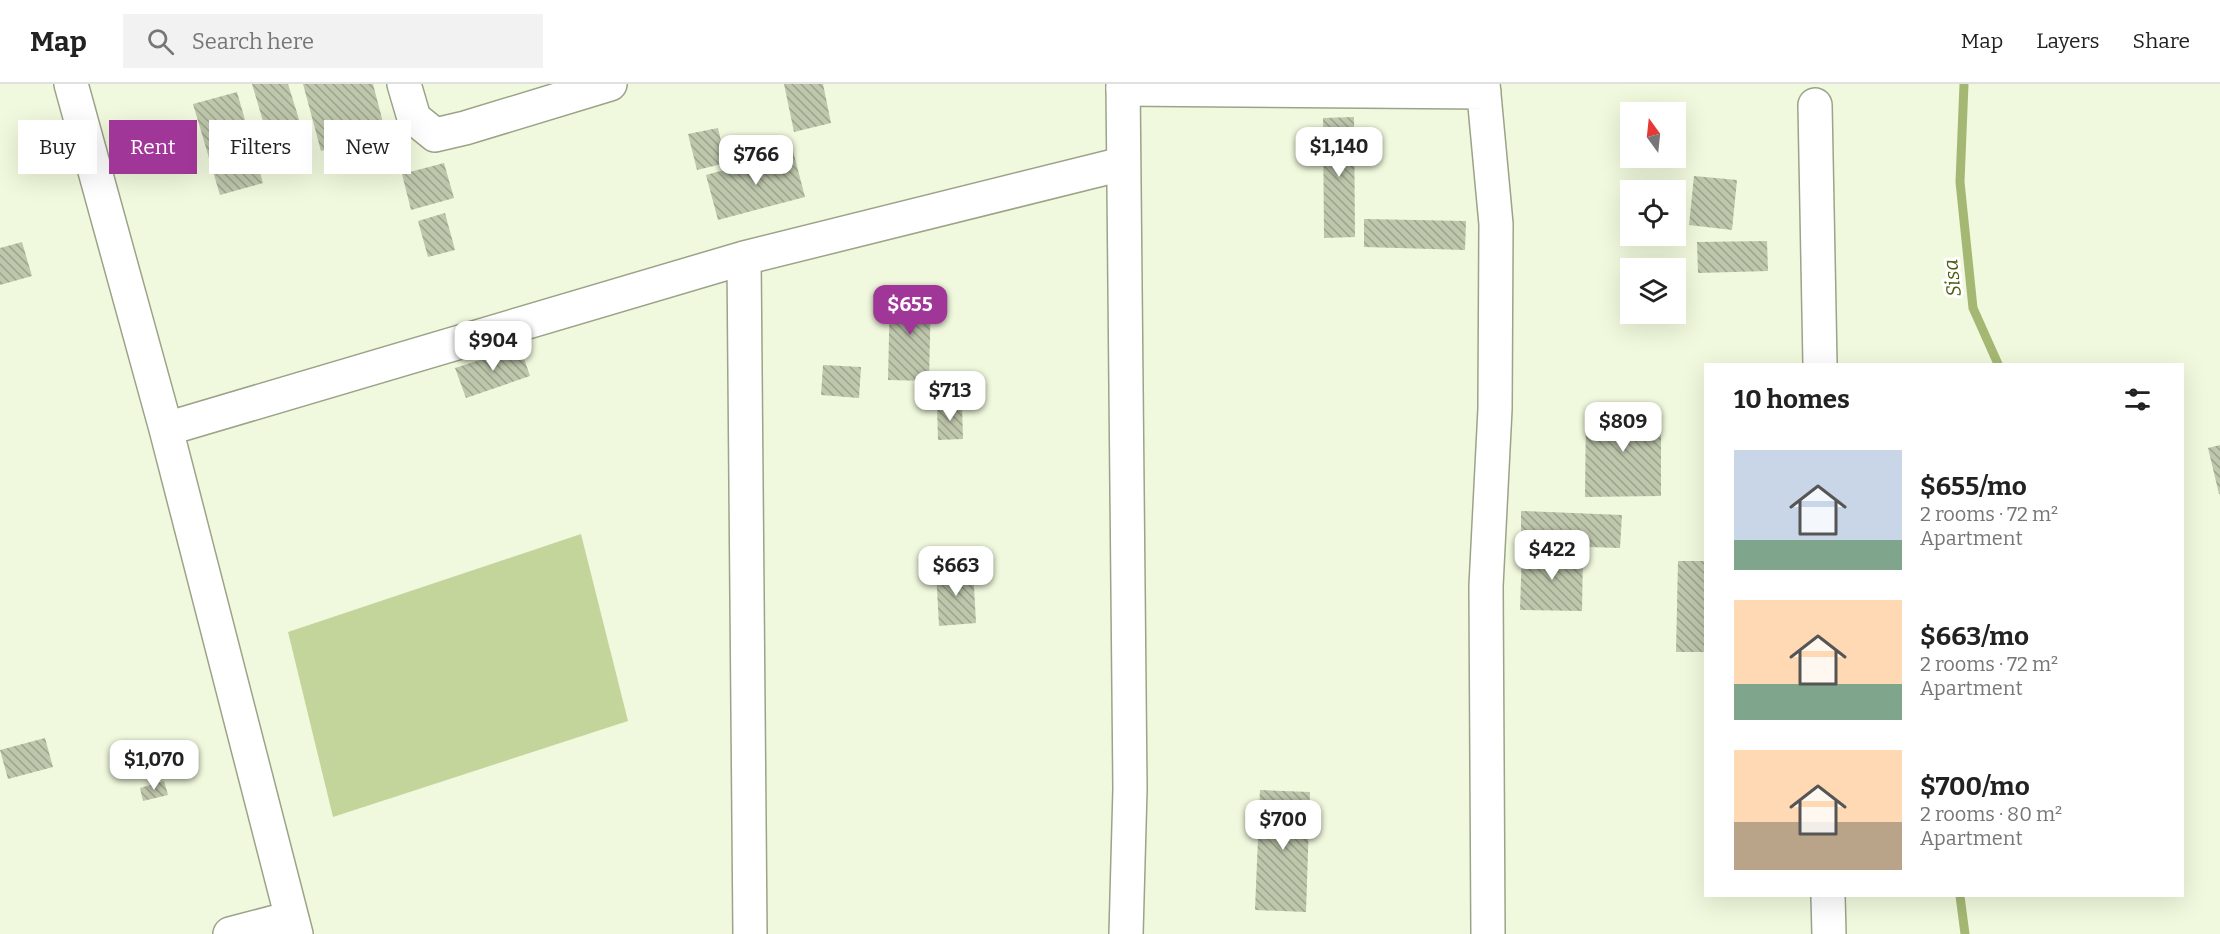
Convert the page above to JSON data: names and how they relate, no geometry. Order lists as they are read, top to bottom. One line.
{"water":["Sisa"],"north":"top","page":{"header":"Map","search":"Search here","nav":["Map","Layers","Share"],"chip":["Buy","Rent","Filters","New"],"price":["$1,140","$766","$655","$904","$713","$809","$422","$663","$1,070","$700"],"heading":"10 homes","list":[{"name":"$655/mo","note":"2 rooms · 72 m² · Apartment"},{"name":"$663/mo","note":"2 rooms · 72 m² · Apartment"},{"name":"$700/mo","note":"2 rooms · 80 m² · Apartment"}]}}
